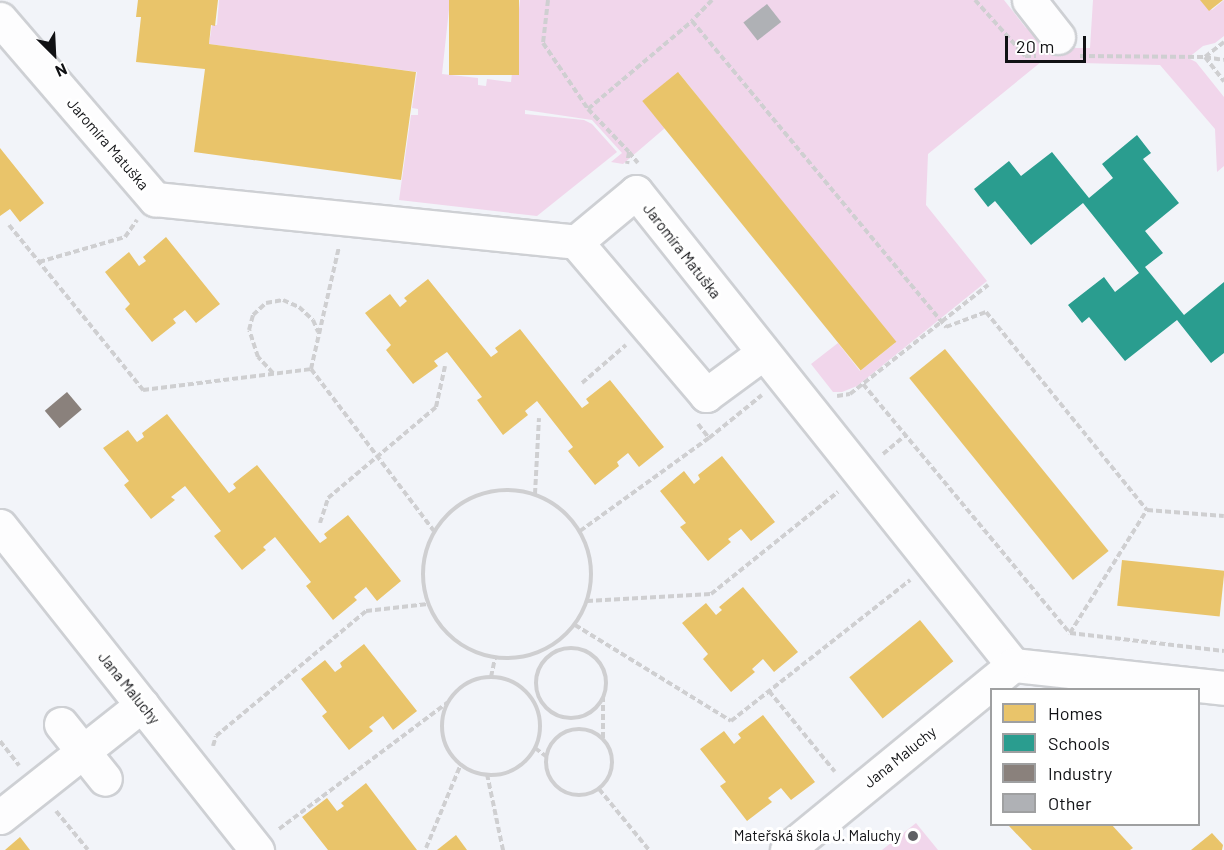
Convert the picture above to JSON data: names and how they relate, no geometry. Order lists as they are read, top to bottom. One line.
{"streets":{"street":["Jaromíra Matuška","Jana Maluchy"]},"crossings":[["Jaromíra Matuška","Jana Maluchy"]],"places":["Mateřská škola J. Maluchy"],"legend":["Homes","Schools","Industry","Other"],"scale_bar":"20 m","north":"bottom right"}
